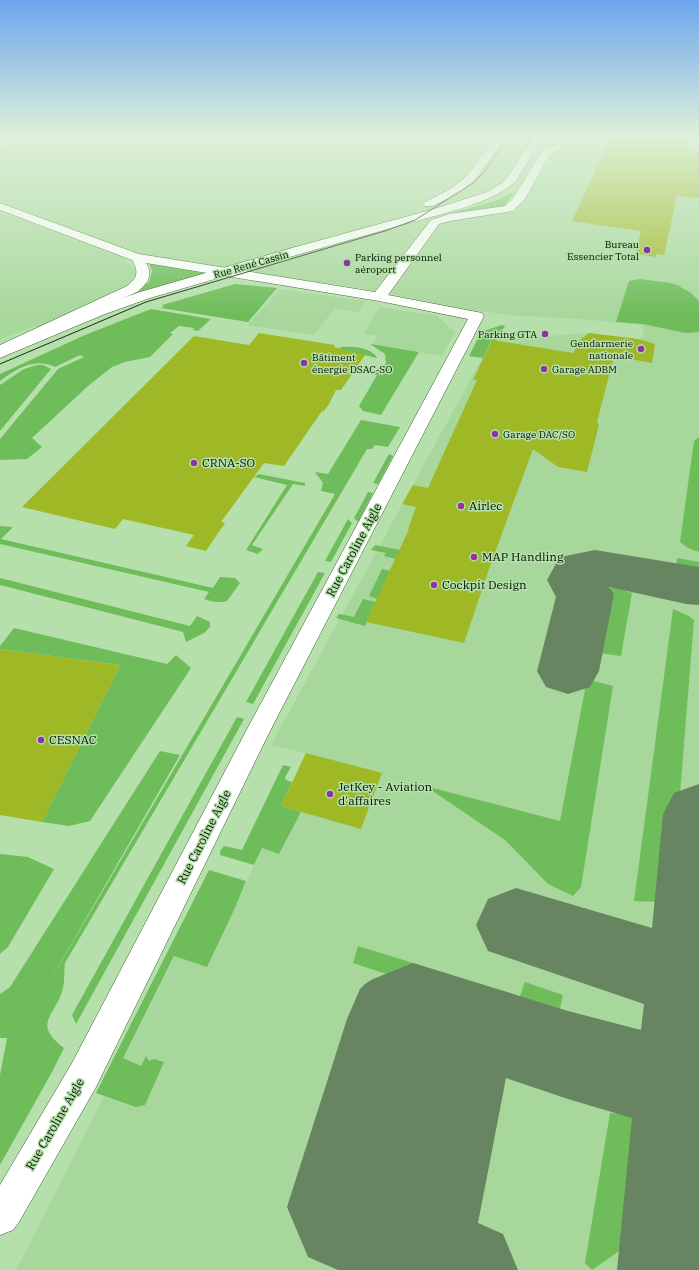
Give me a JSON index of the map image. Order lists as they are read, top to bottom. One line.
{"streets":{"street":["Rue René Cassin","Rue Caroline Aigle"]},"crossings":[["Rue René Cassin","Rue Caroline Aigle"]],"places":["Bureau Essencier Total","Parking personnel aéroport","Parking GTA","Gendarmerie nationale","Bâtiment énergie DSAC-SO","Garage ADBM","Garage DAC/SO","CRNA-SO","Airlec","MAP Handling","Cockpit Design","CESNAC","JetKey - Aviation d'affaires"]}
